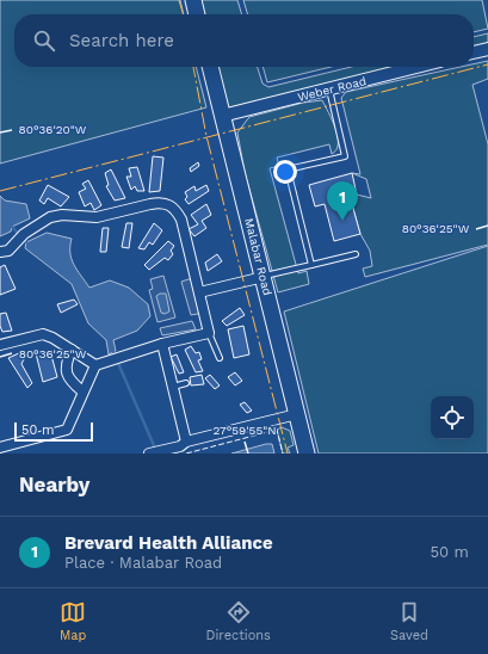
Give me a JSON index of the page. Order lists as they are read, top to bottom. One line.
{"streets":{"main road":["Malabar Road"],"street":["Weber Road"]},"crossings":[["Weber Road","Malabar Road"]],"scale_bar":"50 m","page":{"search":"Search here","pins":"1","scale":"50 m","heading":"Nearby","list":[{"mark":"1","name":"Brevard Health Alliance","note":"Place · Malabar Road","value":"50 m"}],"nav":["Map","Directions","Saved"]},"coordinates":["80°36'20\"W","80°36'25\"W","27°59'55\"N"]}
